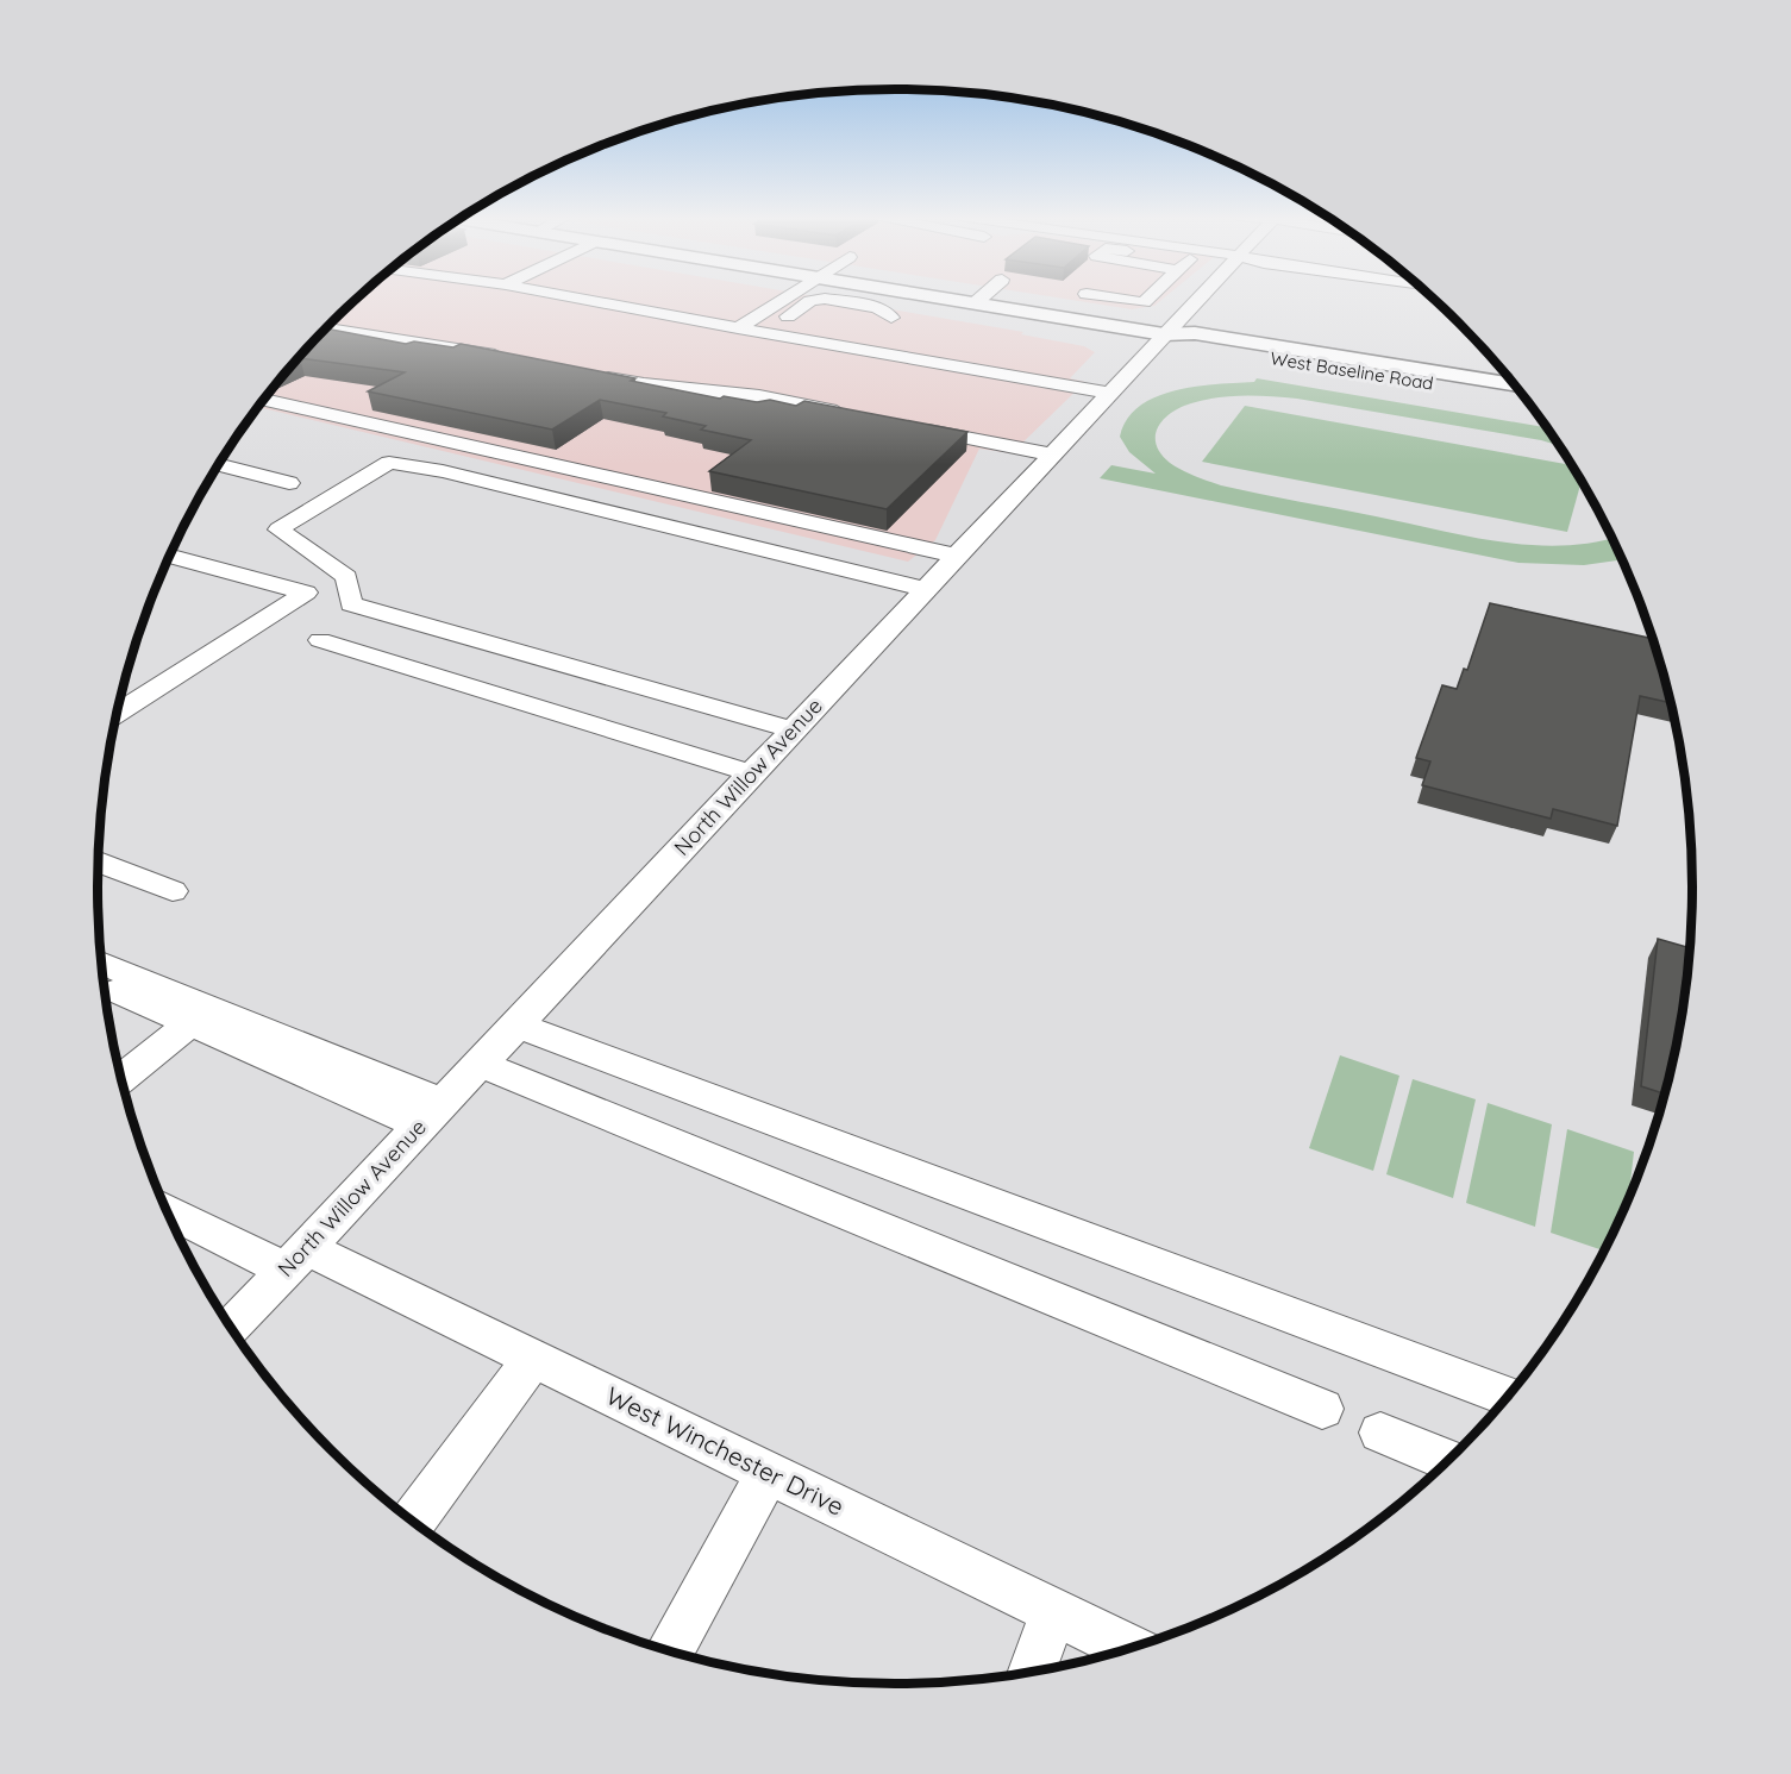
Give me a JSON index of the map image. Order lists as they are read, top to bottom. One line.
{"streets":{"main road":["West Baseline Road"],"street":["North Willow Avenue","West Winchester Drive"]},"crossings":[["West Baseline Road","North Willow Avenue"],["North Willow Avenue","West Winchester Drive"]]}
